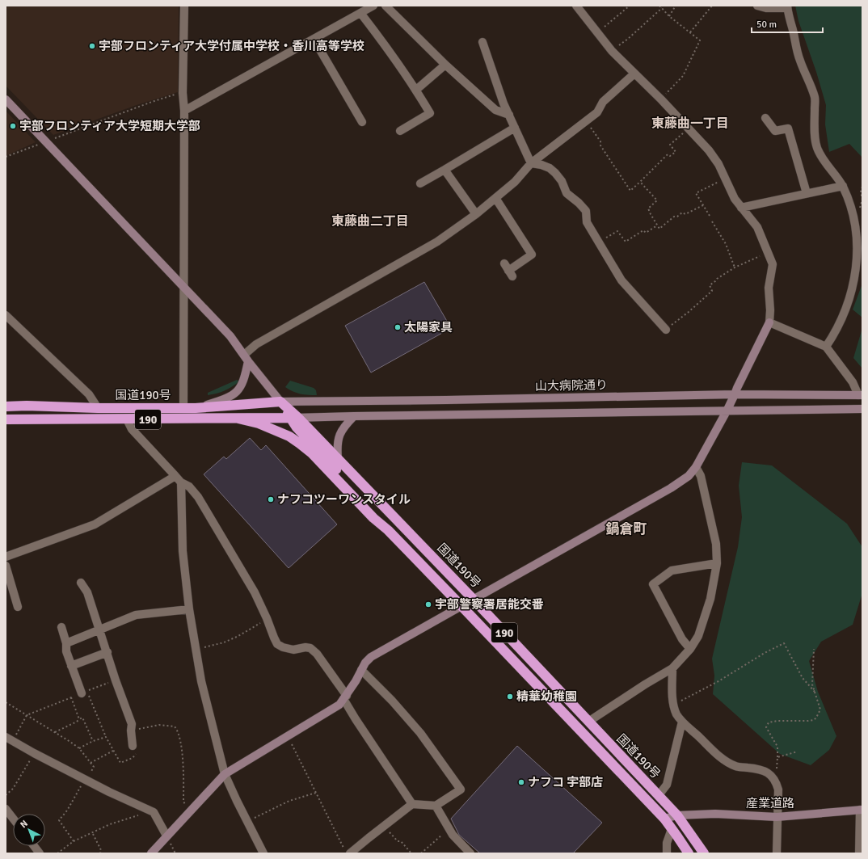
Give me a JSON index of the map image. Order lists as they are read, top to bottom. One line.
{"streets":{"highway":["国道190号","190"],"street":["山大病院通り","産業道路"]},"crossings":[["山大病院通り","国道190号"],["国道190号","産業道路"]],"districts":["東藤曲一丁目","東藤曲二丁目","鍋倉町"],"places":["宇部フロンティア大学付属中学校・香川高等学校","宇部フロンティア大学短期大学部","太陽家具","ナフコツーワンスタイル","宇部警察署居能交番","精華幼稚園","ナフコ 宇部店"],"scale_bar":"50 m","north":"top left"}
